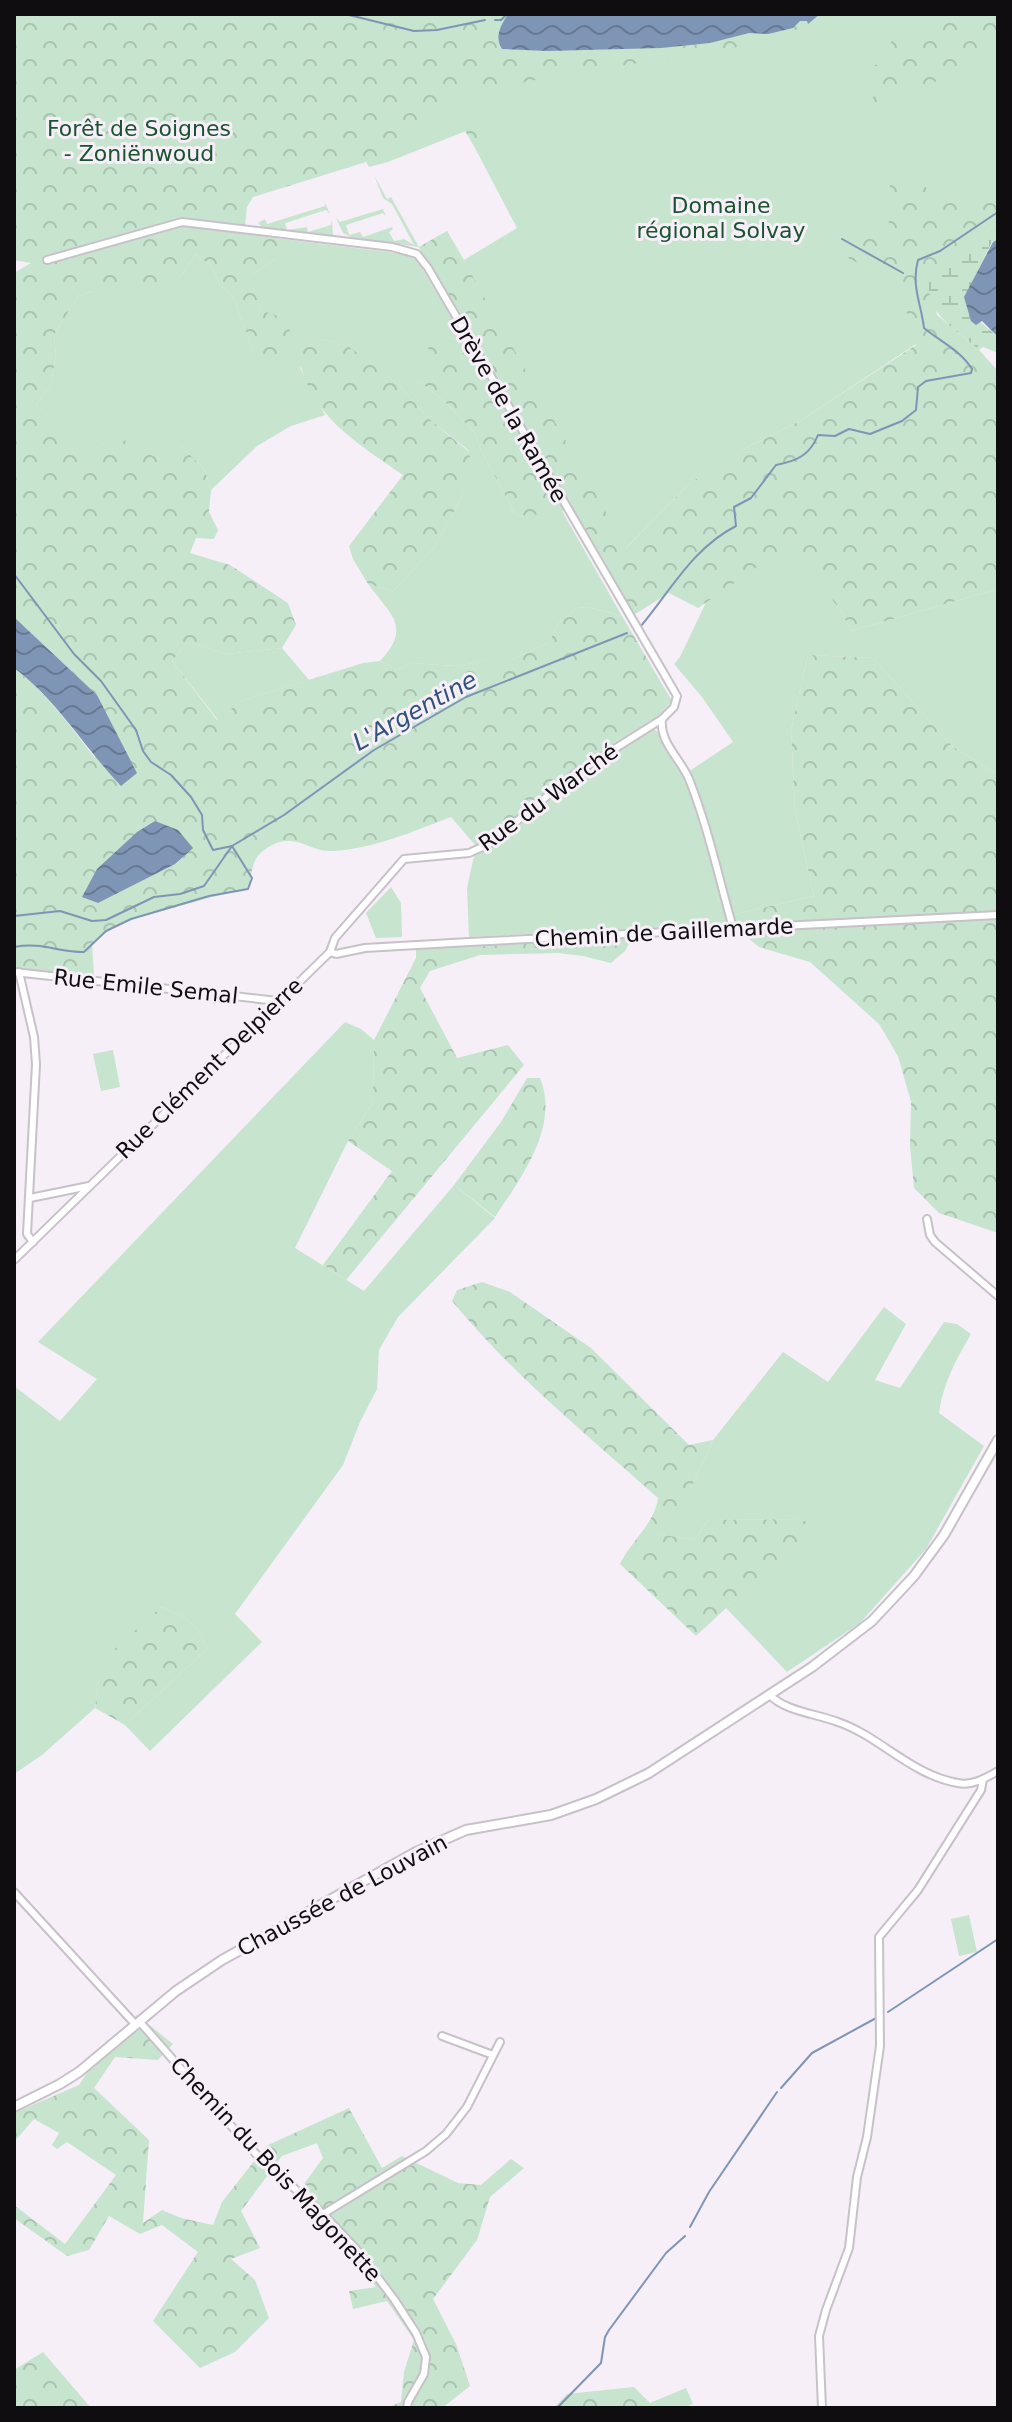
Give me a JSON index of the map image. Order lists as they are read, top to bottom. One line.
{"streets":{"main road":["Chaussée de Louvain"],"street":["Drève de la Ramée","Rue du Warché","Chemin de Gaillemarde","Rue Emile Semal","Rue Clément Delpierre","Chemin du Bois Magonette"]},"crossings":[["Drève de la Ramée","Rue du Warché"],["Rue du Warché","Chemin de Gaillemarde"],["Rue du Warché","Rue Clément Delpierre"],["Chemin de Gaillemarde","Rue Clément Delpierre"],["Rue Emile Semal","Rue Clément Delpierre"],["Chaussée de Louvain","Chemin du Bois Magonette"]],"water":["L'Argentine"],"parks":["Forêt de Soignes - Zoniënwoud","Domaine régional Solvay"]}
